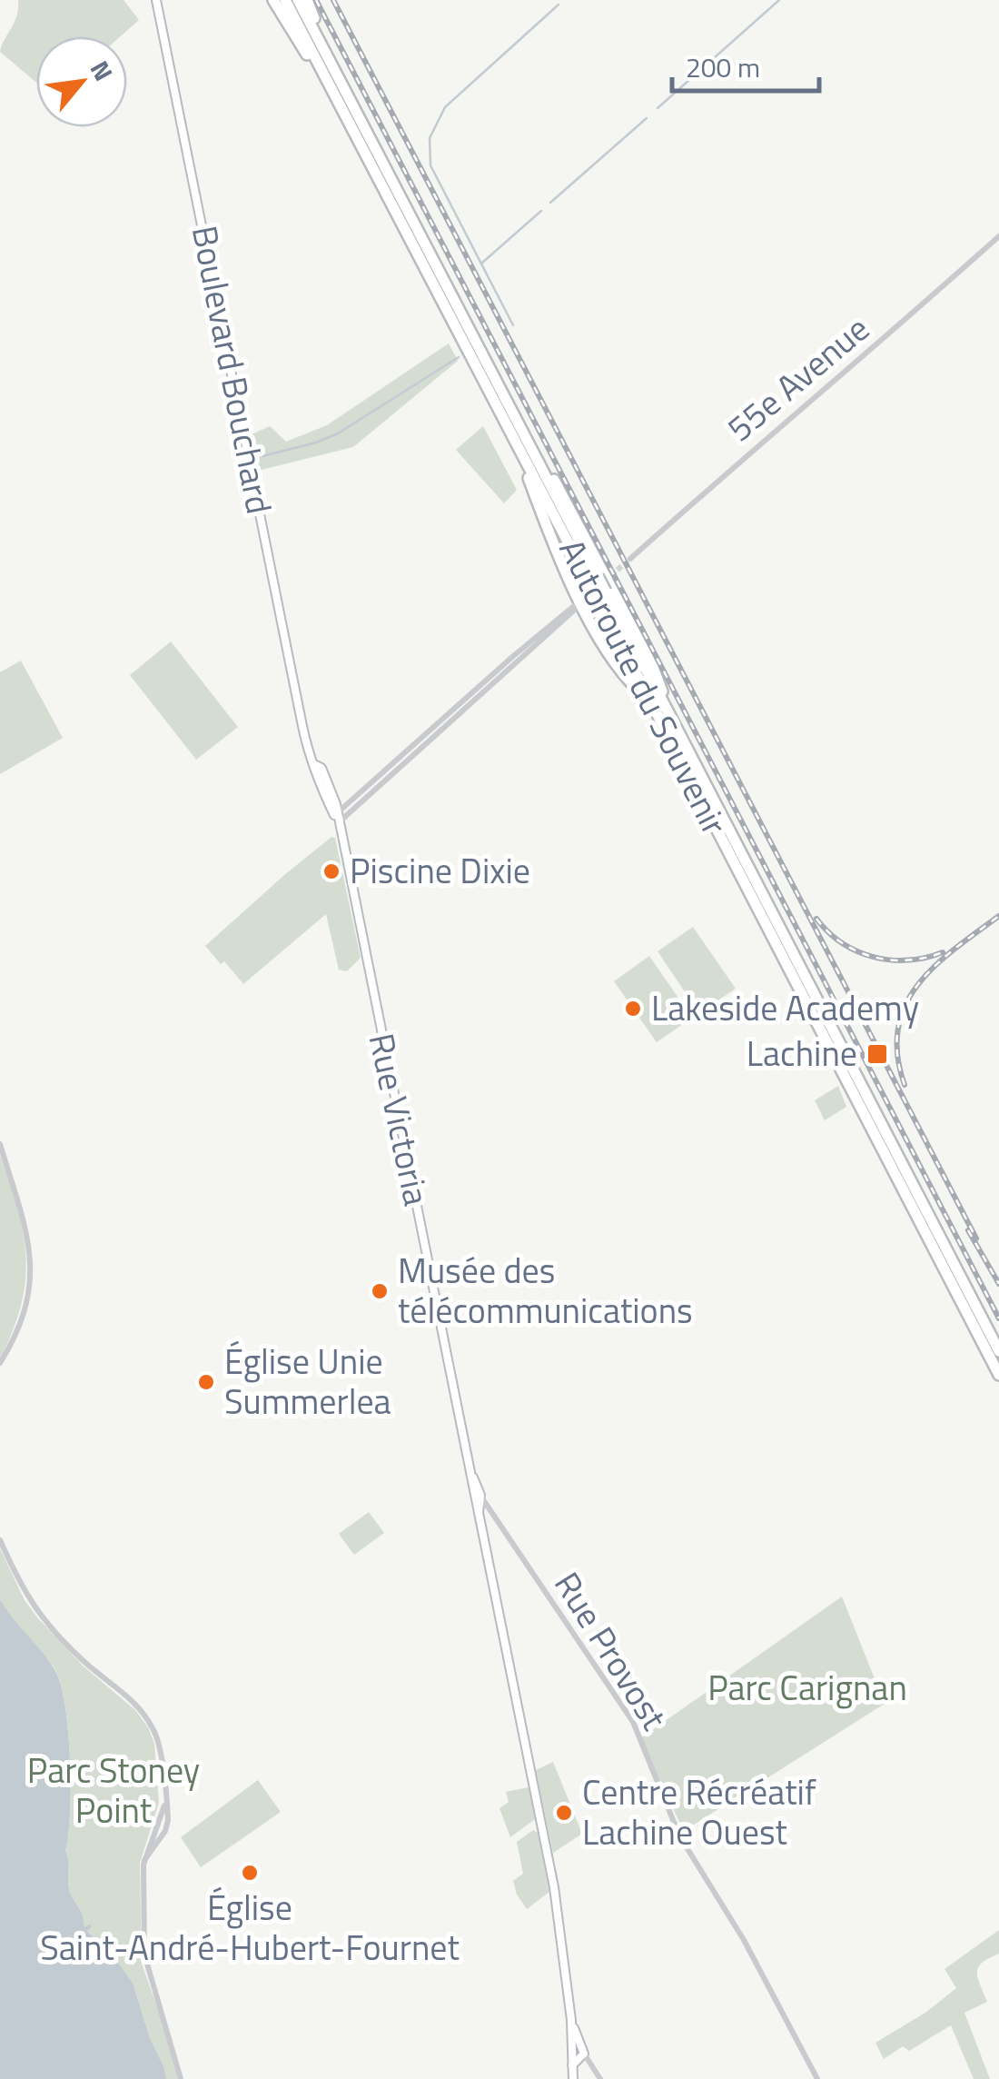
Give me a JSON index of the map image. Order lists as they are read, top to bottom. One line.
{"streets":{"highway":["Autoroute du Souvenir"],"main road":["Boulevard Bouchard","Rue Victoria"],"street":["55e Avenue","Rue Provost"]},"crossings":[["Boulevard Bouchard","Rue Victoria"],["Rue Victoria","Rue Provost"]],"parks":["Parc Carignan","Parc Stoney Point"],"places":{"other":["Piscine Dixie","Lakeside Academy","Musée des télécommunications","Église Unie Summerlea","Centre Récréatif Lachine Ouest","Église Saint-André-Hubert-Fournet"],"transit":["Lachine"]},"scale_bar":"200 m","north":"top right"}
